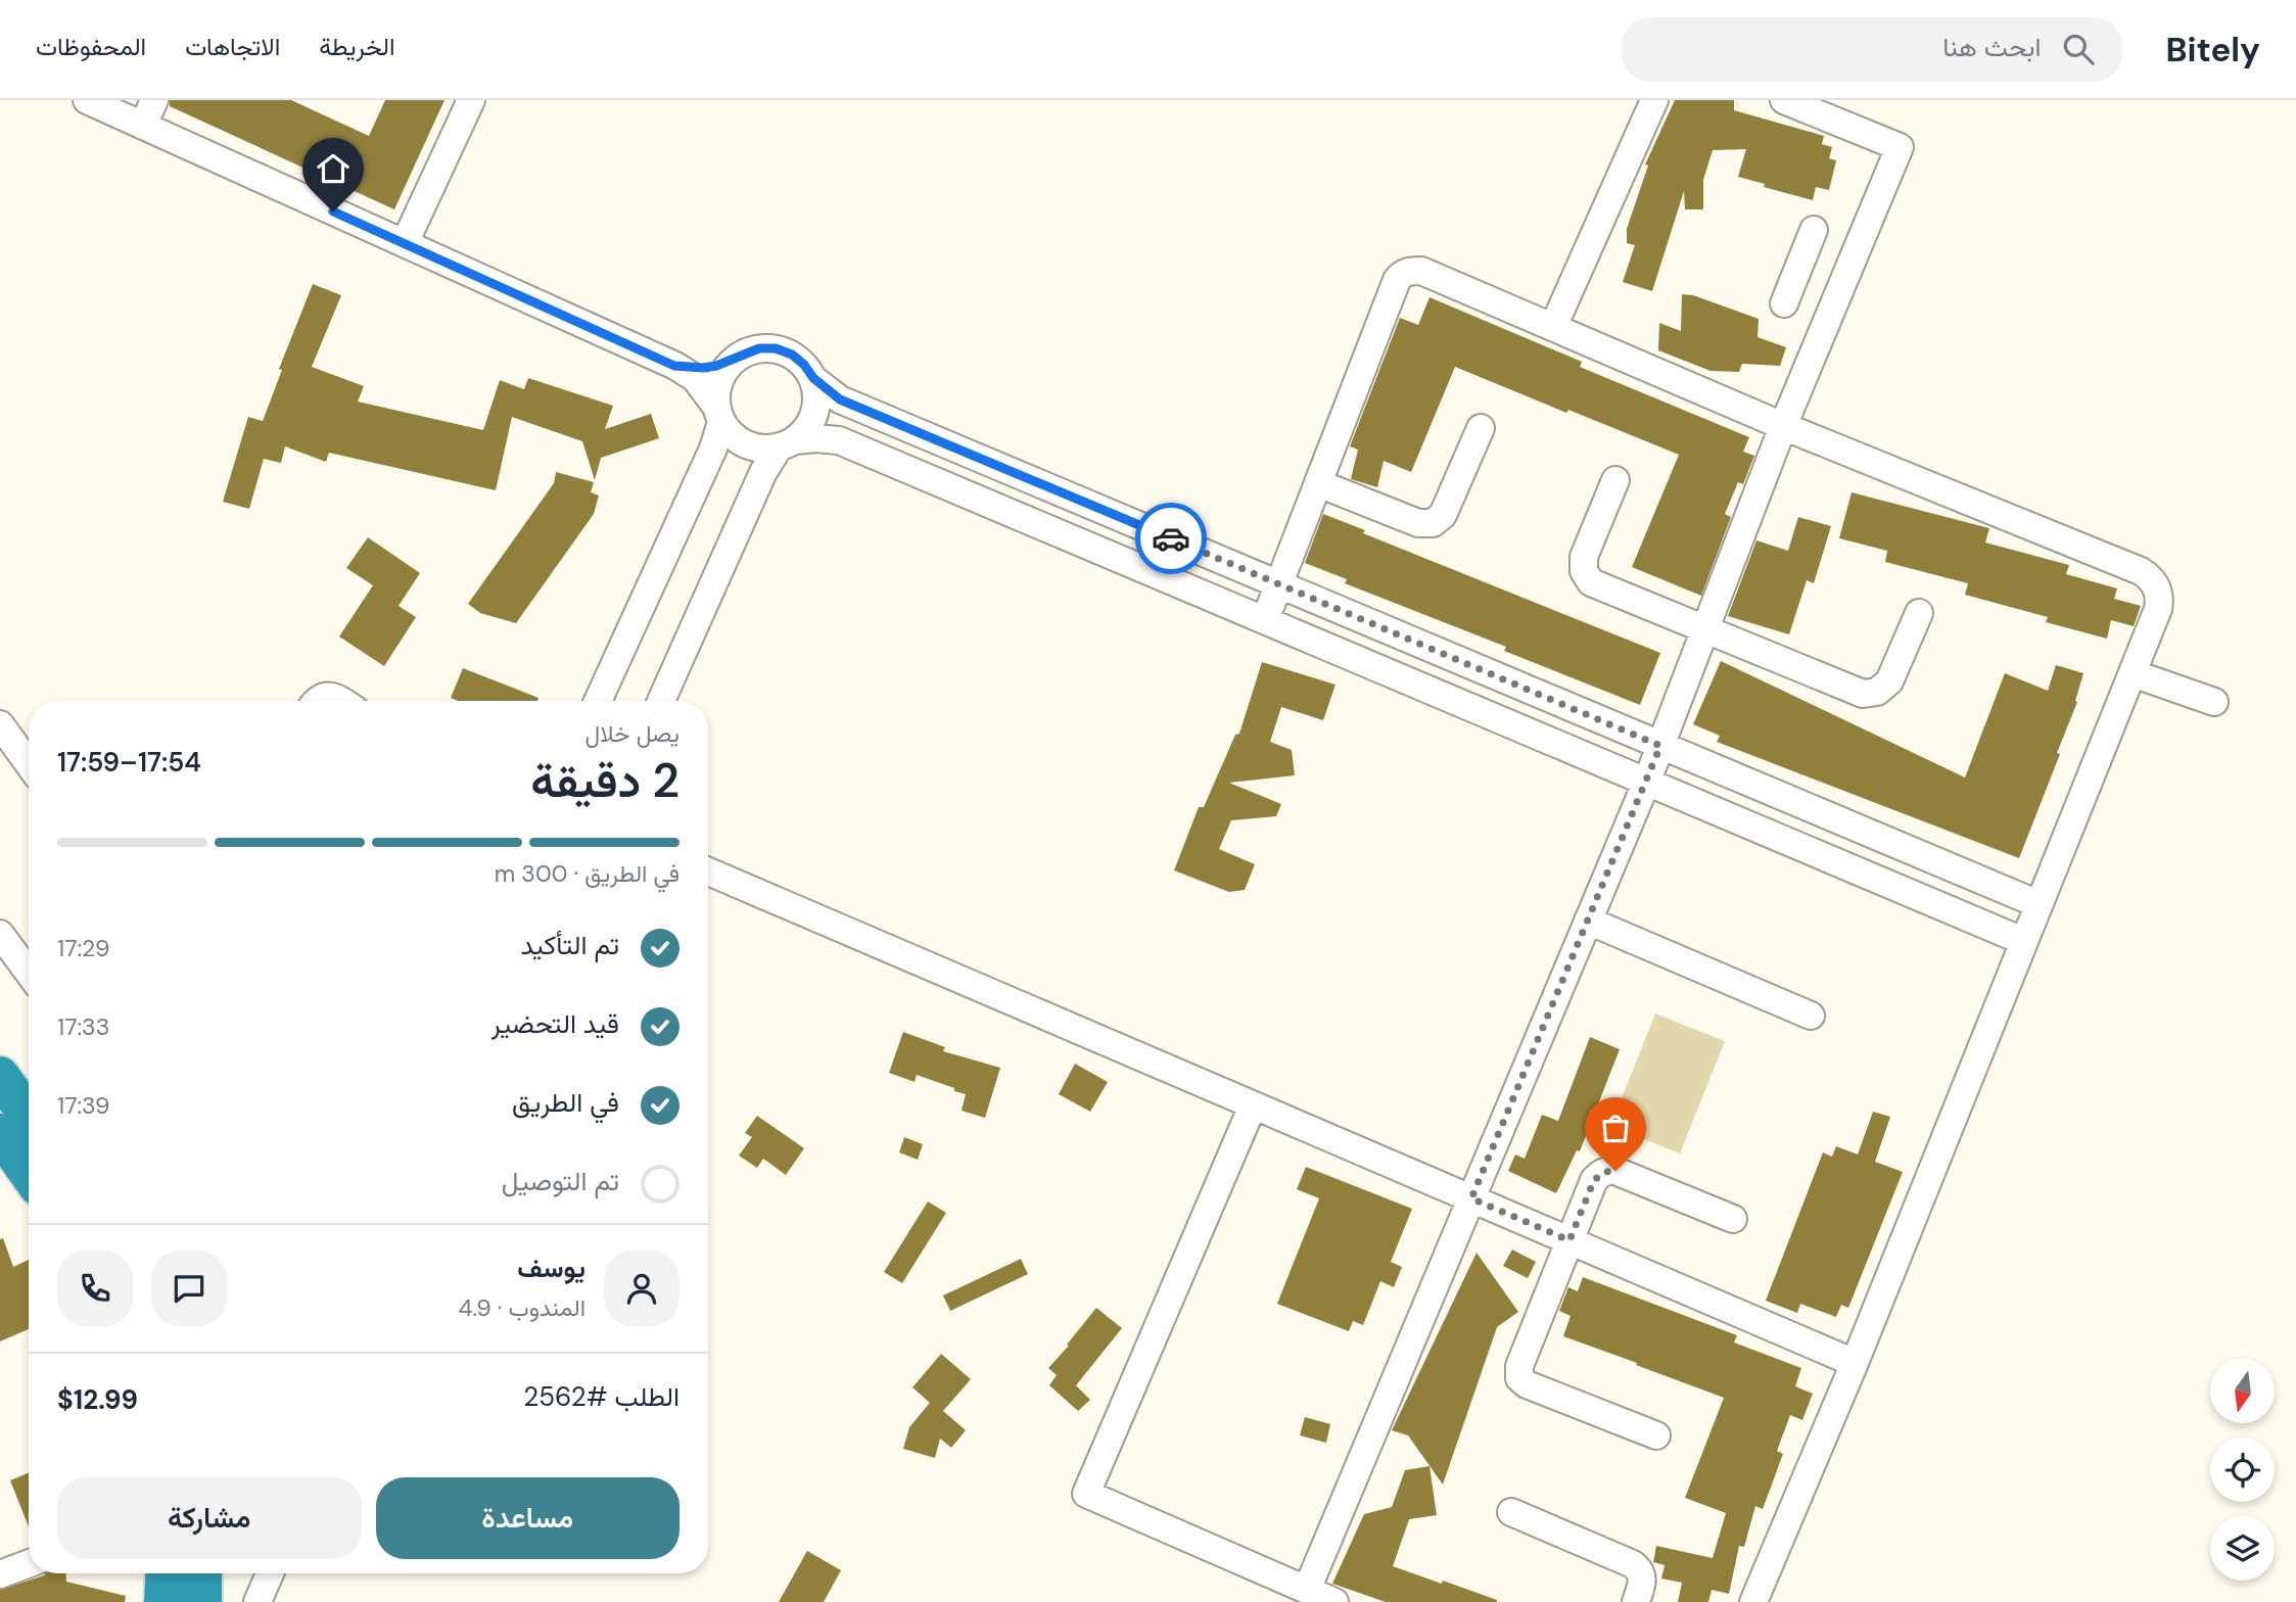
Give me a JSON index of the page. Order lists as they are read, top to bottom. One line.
{"north":"bottom","page":{"header":"Bitely","search":"ابحث هنا","nav":["الخريطة","الاتجاهات","المحفوظات"],"heading":["2 دقيقة","يصل خلال","17:54–17:59"],"panel":["يوسف","المندوب · 4.9","الطلب #2562","$12.99"],"bar":"في الطريق · 300 m","list":[["تم التأكيد","17:29"],["قيد التحضير","17:33"],["في الطريق","17:39"],"تم التوصيل"],"buttons":["مساعدة","مشاركة"]}}
